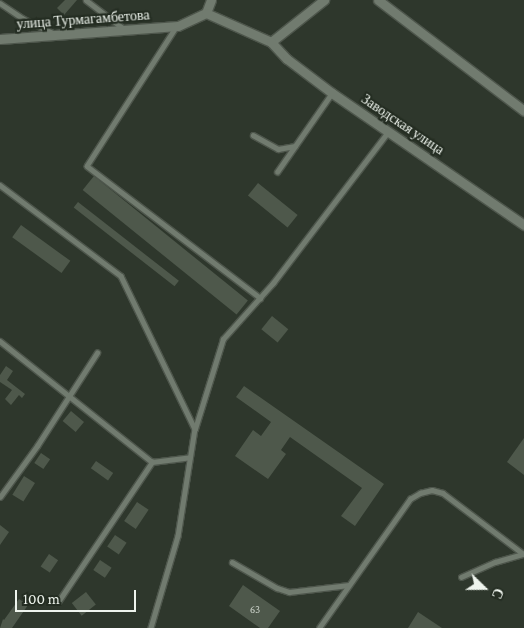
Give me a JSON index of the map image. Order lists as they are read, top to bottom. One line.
{"streets":{"street":["улица Турмагамбетова","Заводская улица"]},"house_numbers":["63"],"scale_bar":"100 m","north":"right"}
